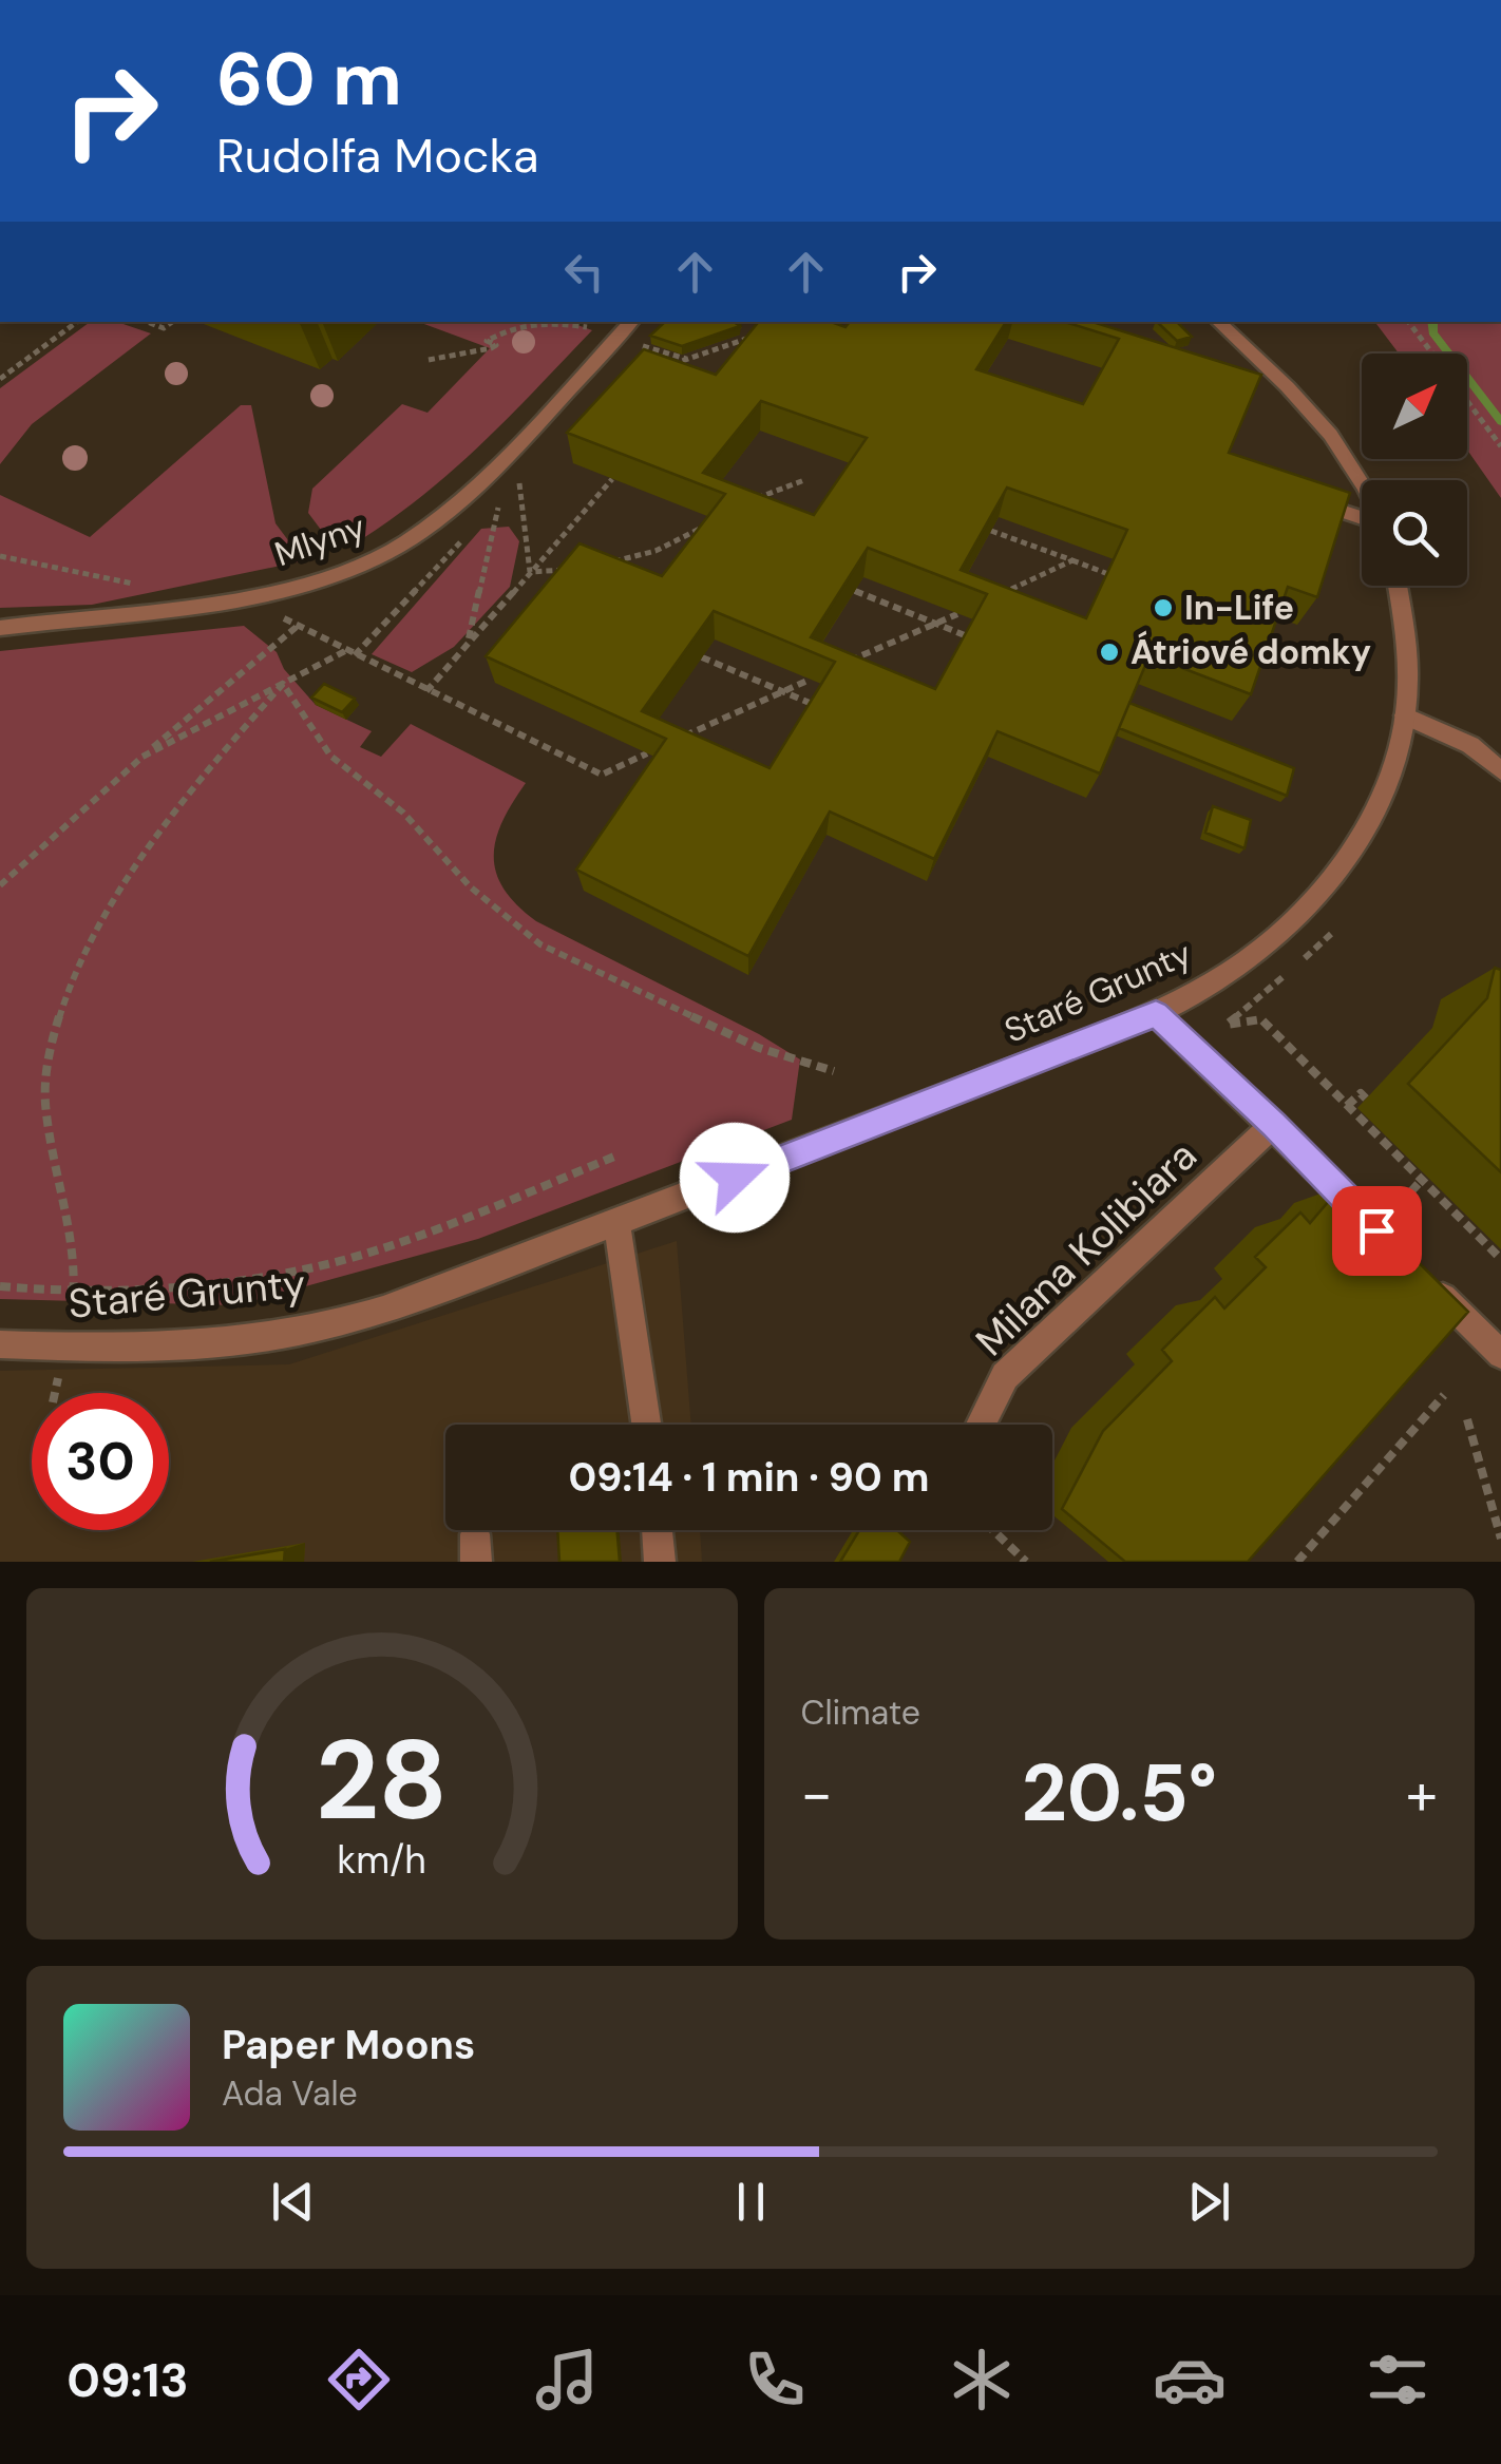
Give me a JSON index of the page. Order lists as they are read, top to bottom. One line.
{"streets":{"street":["Mlyny","Staré Grunty","Milana Kolibiara"]},"places":["In-Life","Átriové domky"],"north":"top right","page":{"turn":["60 m","Rudolfa Mocka"],"limit":"30","trip":"09:14 · 1 min · 90 m","tile":"Climate","heat":["−","20.5°","+"],"song":["Paper Moons","Ada Vale"],"tabs":"09:13","gauge":["28","km/h"]}}
